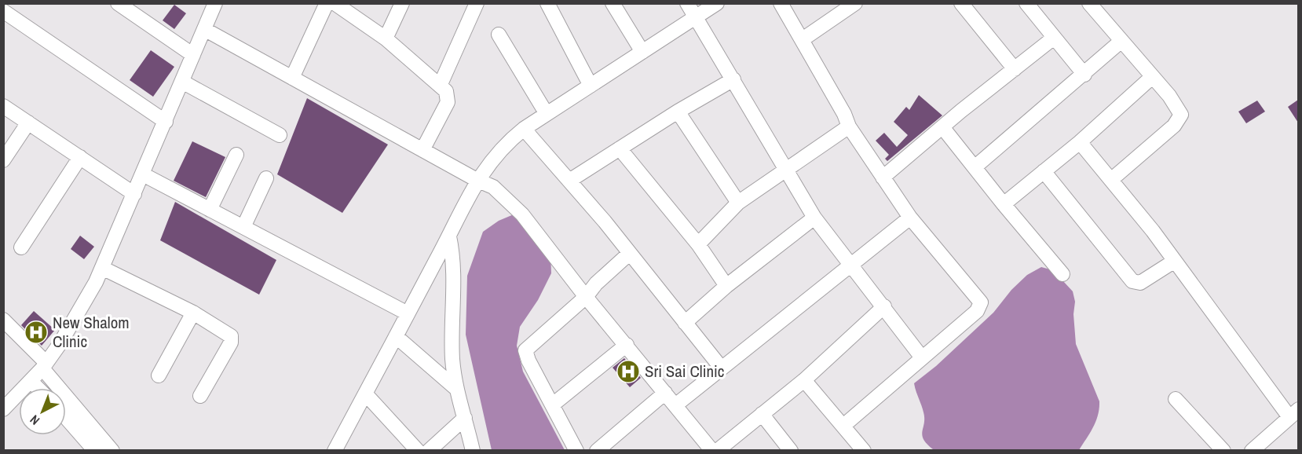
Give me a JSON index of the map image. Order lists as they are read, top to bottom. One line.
{"places":{"hospital":["New Shalom Clinic","Sri Sai Clinic"]},"north":"bottom left"}
